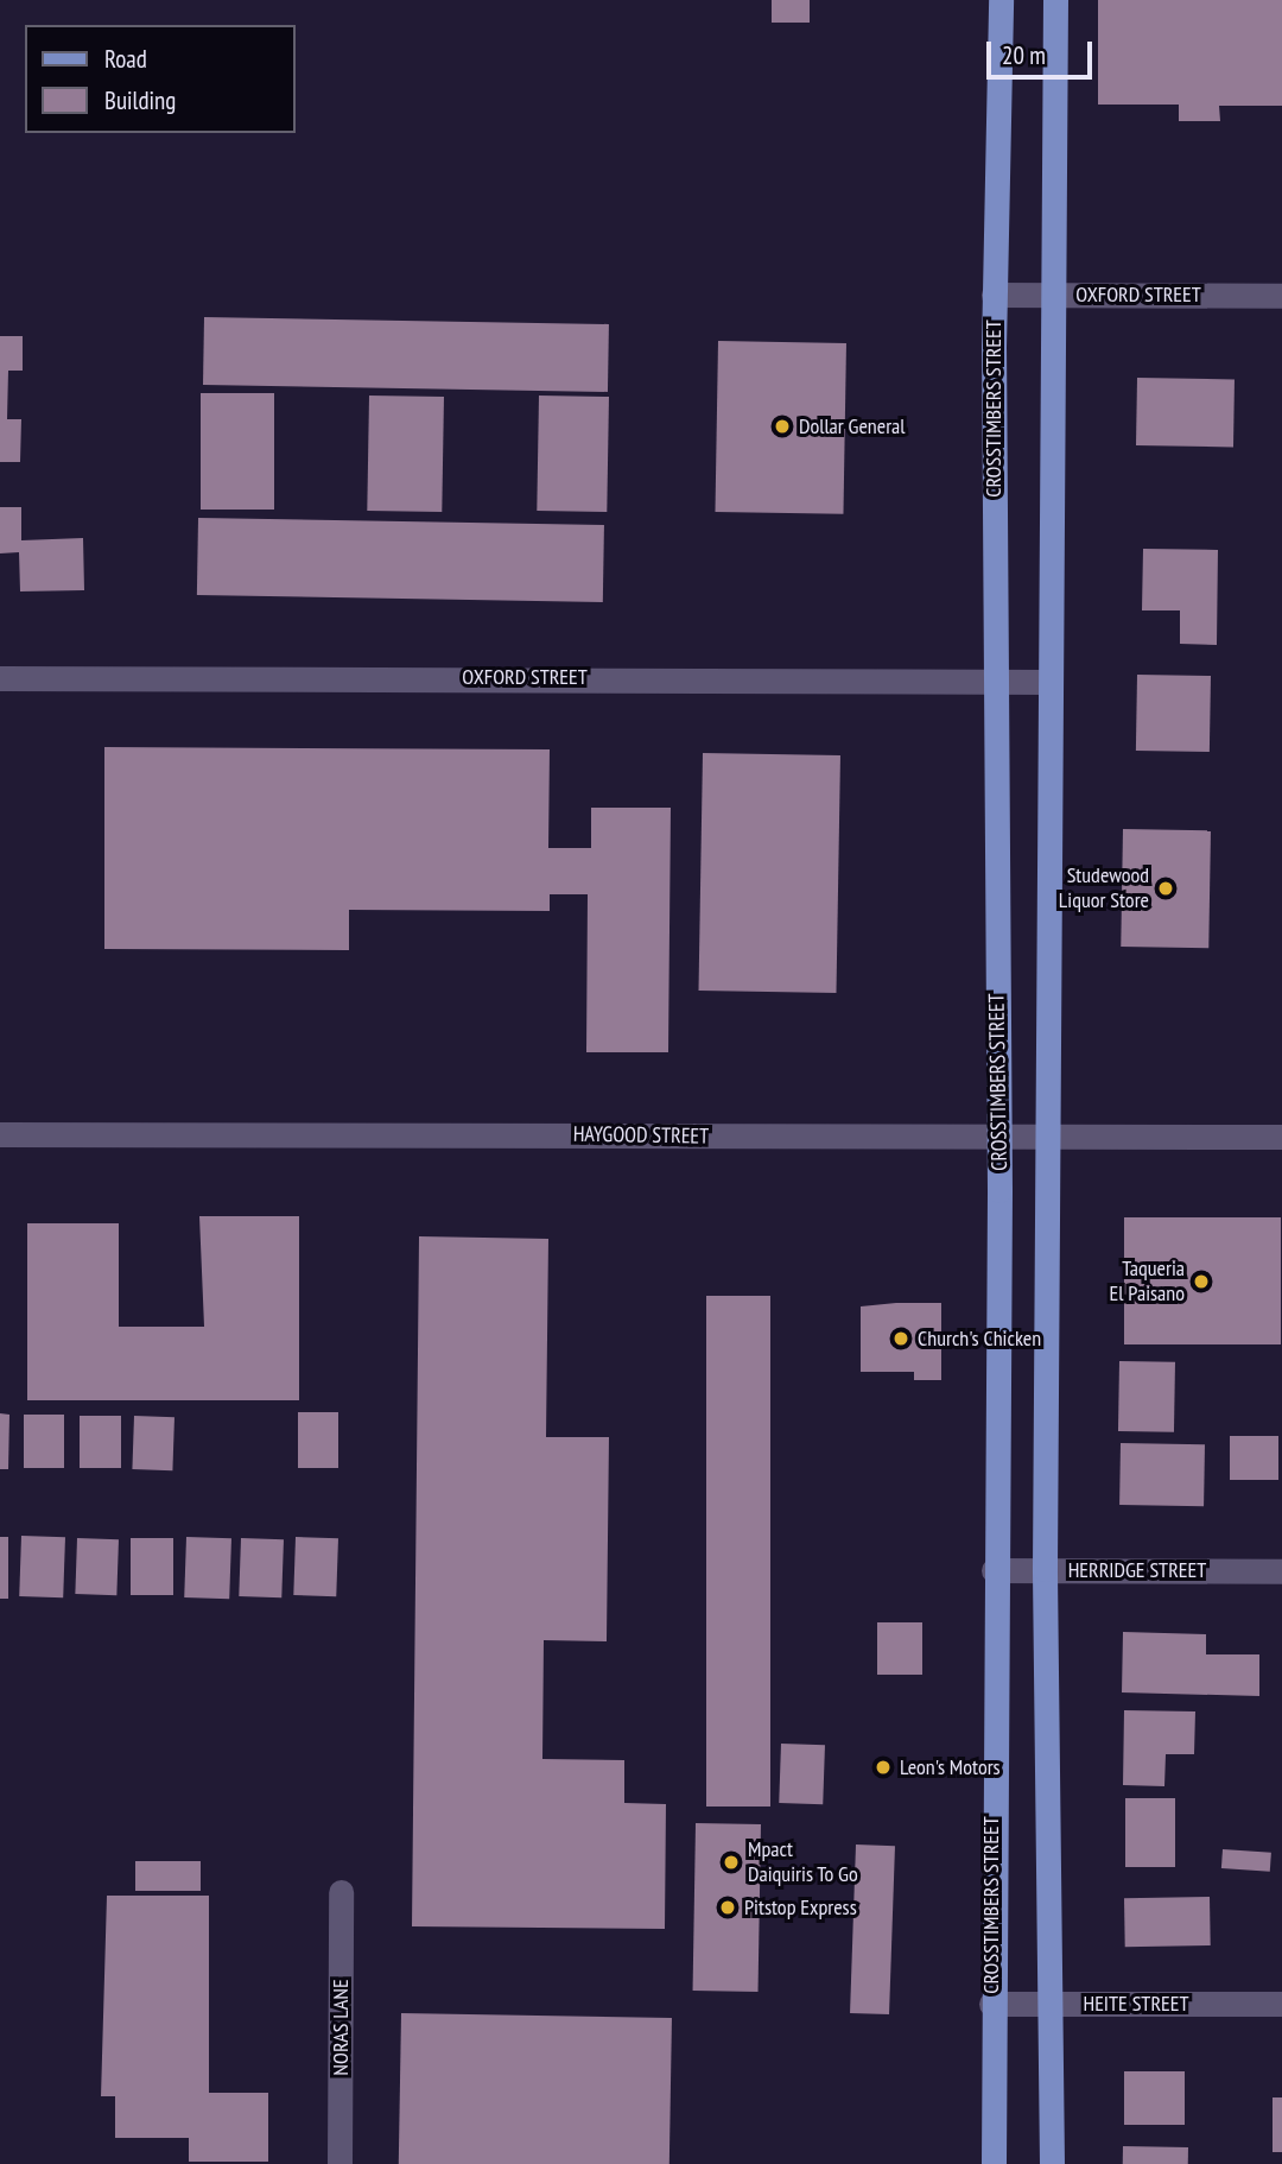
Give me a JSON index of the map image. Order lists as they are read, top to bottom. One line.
{"streets":{"main road":["CROSSTIMBERS STREET"],"street":["OXFORD STREET","HAYGOOD STREET","HERRIDGE STREET","HEITE STREET","NORAS LANE"]},"crossings":[["OXFORD STREET","CROSSTIMBERS STREET"],["CROSSTIMBERS STREET","HAYGOOD STREET"],["CROSSTIMBERS STREET","HERRIDGE STREET"],["CROSSTIMBERS STREET","HEITE STREET"]],"places":["Dollar General","Studewood Liquor Store","Taqueria El Paisano","Church's Chicken","Leon's Motors","Mpact Daiquiris To Go","Pitstop Express"],"legend":["Road","Building"],"scale_bar":"20 m"}
